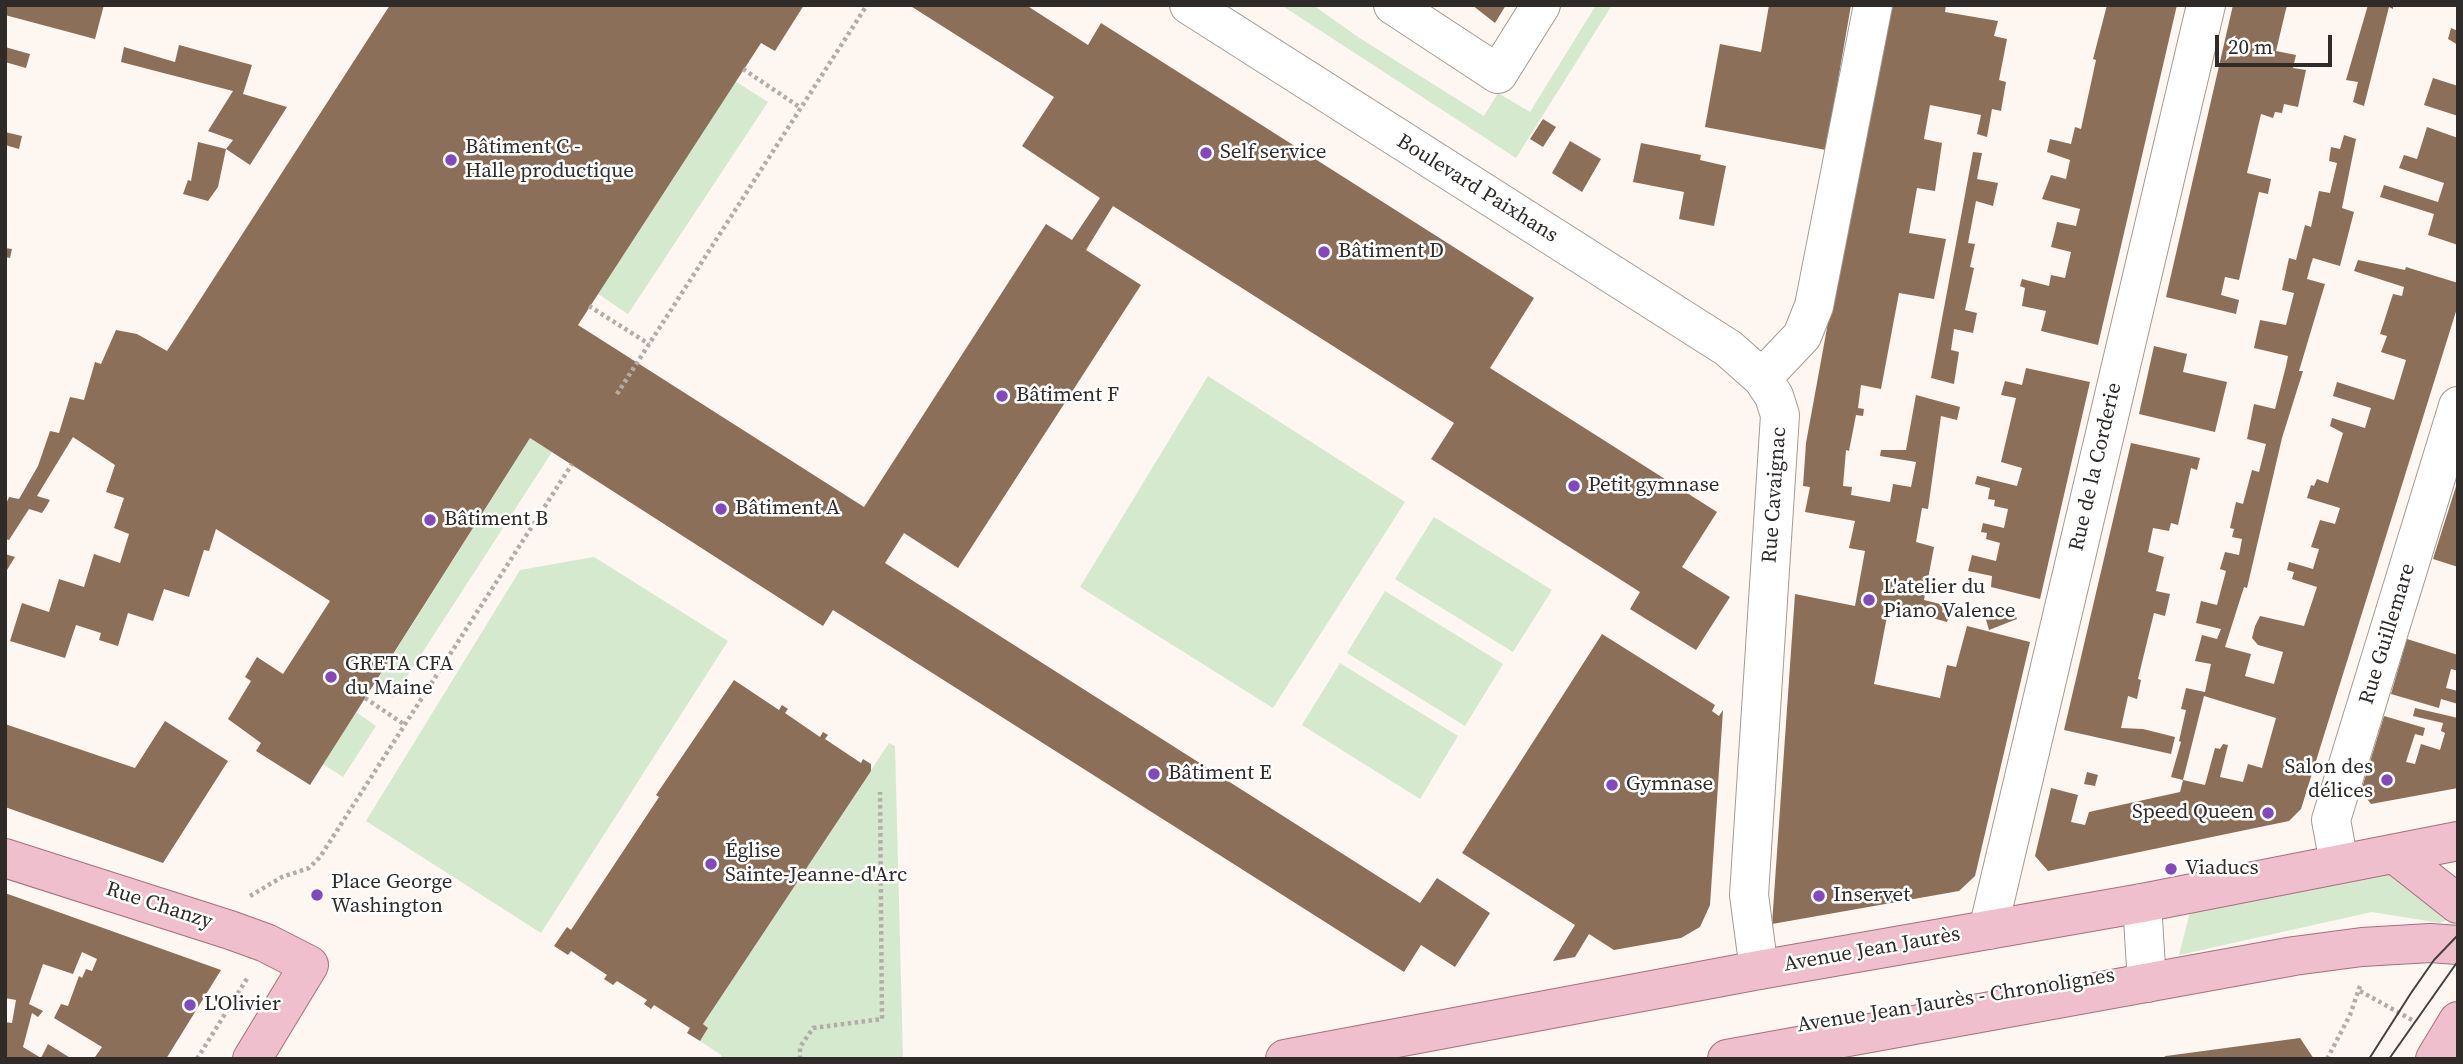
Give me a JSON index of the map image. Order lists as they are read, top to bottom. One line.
{"streets":{"main road":["Rue Chanzy","Avenue Jean Jaurès"],"street":["Boulevard Paixhans","Rue de la Corderie","Rue Cavaignac","Rue Guillemare"]},"crossings":[["Boulevard Paixhans","Rue Cavaignac"],["Rue de la Corderie","Avenue Jean Jaurès"],["Rue Cavaignac","Avenue Jean Jaurès"],["Rue Guillemare","Avenue Jean Jaurès"]],"places":["Self service","Bâtiment C - Halle productique","Bâtiment D","Bâtiment F","Petit gymnase","Bâtiment A","Bâtiment B","L'atelier du Piano Valence","GRETA CFA du Maine","Bâtiment E","Salon des délices","Gymnase","Speed Queen","Église Sainte-Jeanne-d'Arc","Viaducs","Place George Washington","Inservet","L'Olivier"],"scale_bar":"20 m"}
